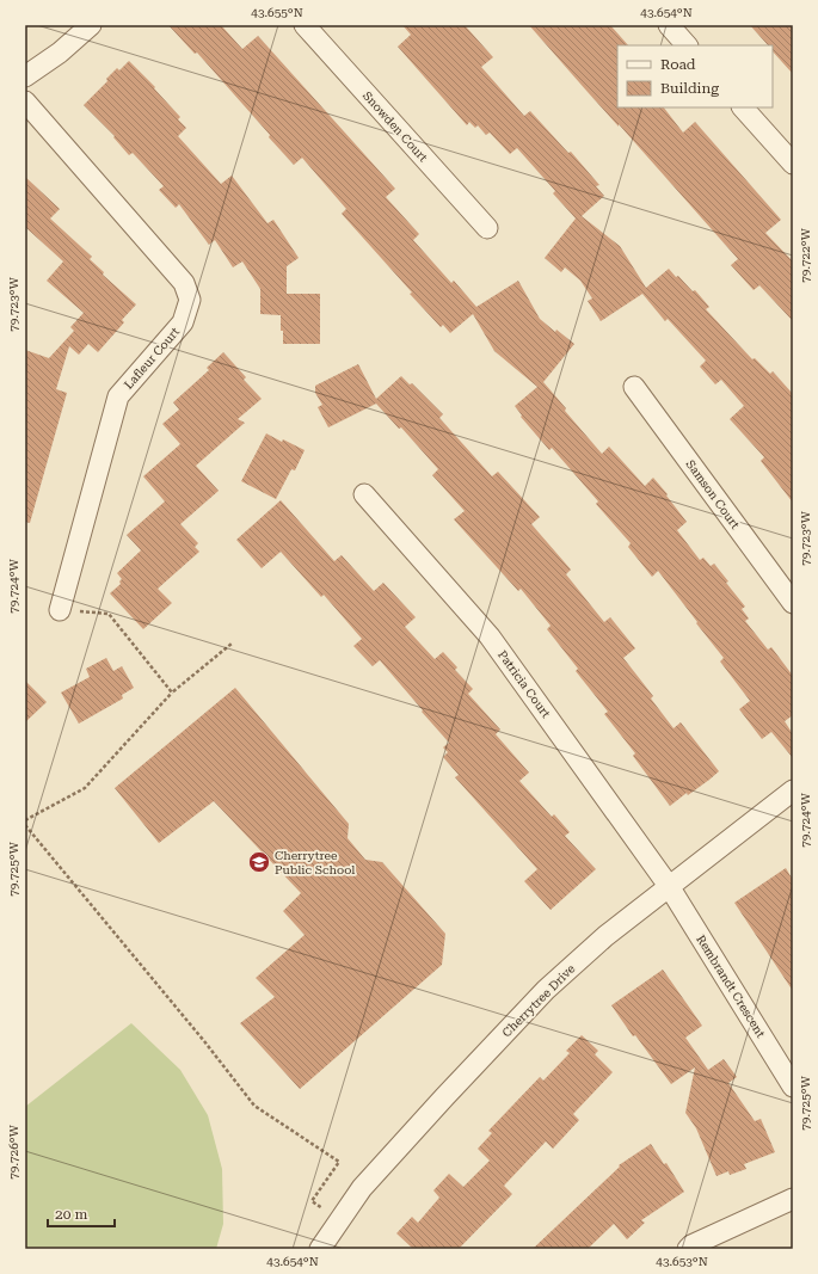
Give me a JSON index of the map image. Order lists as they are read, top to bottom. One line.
{"streets":{"street":["Snowden Court","Lafleur Court","Samson Court","Patricia Court","Rembrandt Crescent","Cherrytree Drive"]},"crossings":[["Patricia Court","Rembrandt Crescent"],["Patricia Court","Cherrytree Drive"],["Rembrandt Crescent","Cherrytree Drive"]],"places":{"school or university":["Cherrytree Public School"]},"legend":["Road","Building"],"scale_bar":"20 m","coordinates":["43.655°N","43.654°N","79.722°W","79.723°W","79.724°W","79.725°W","79.726°W","43.653°N"]}
